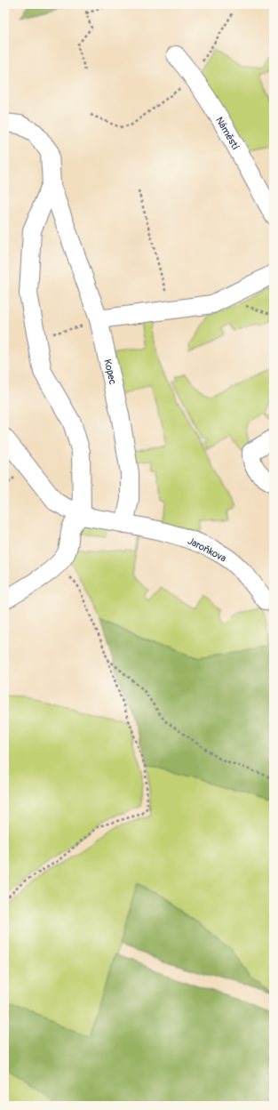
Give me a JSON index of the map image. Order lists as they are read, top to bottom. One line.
{"streets":{"street":["Náměstí","Kopec","Jaroňkova"]},"crossings":[["Kopec","Jaroňkova"]]}
